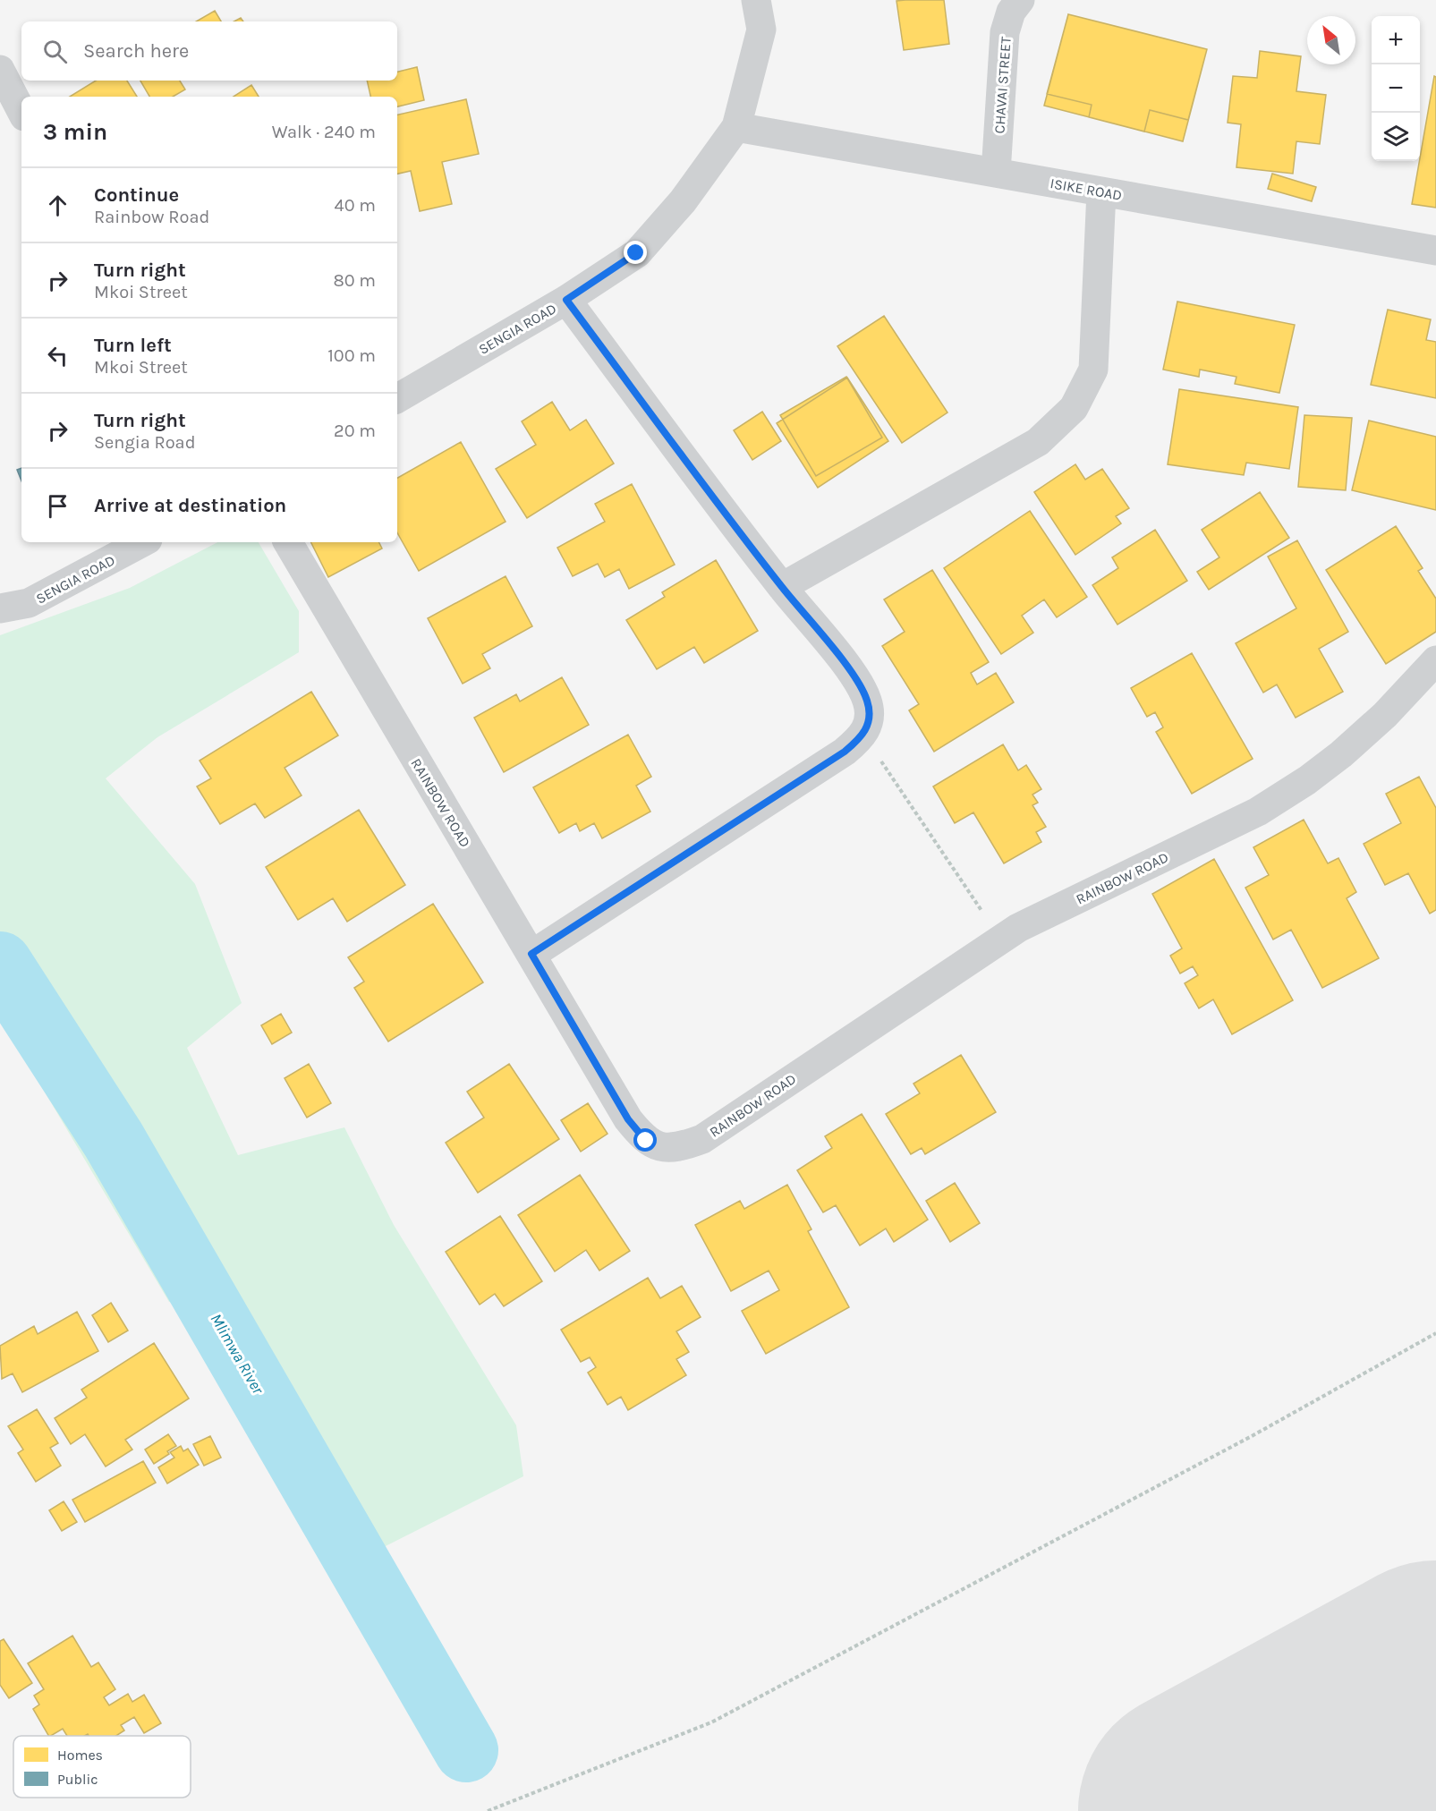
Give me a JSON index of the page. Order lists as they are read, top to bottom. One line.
{"streets":{"street":["CHAVAI STREET","ISIKE ROAD","SENGIA ROAD","RAINBOW ROAD"]},"crossings":[["CHAVAI STREET","ISIKE ROAD"],["ISIKE ROAD","SENGIA ROAD"]],"water":["Mlimwa River"],"legend":["Homes","Public"],"north":"top left","page":{"map_buttons":["+","−"],"search":"Search here","heading":["3 min","Walk · 240 m"],"list":[["Continue","Rainbow Road","40 m"],["Turn right","Mkoi Street","80 m"],["Turn left","Mkoi Street","100 m"],["Turn right","Sengia Road","20 m"],"Arrive at destination"]}}
